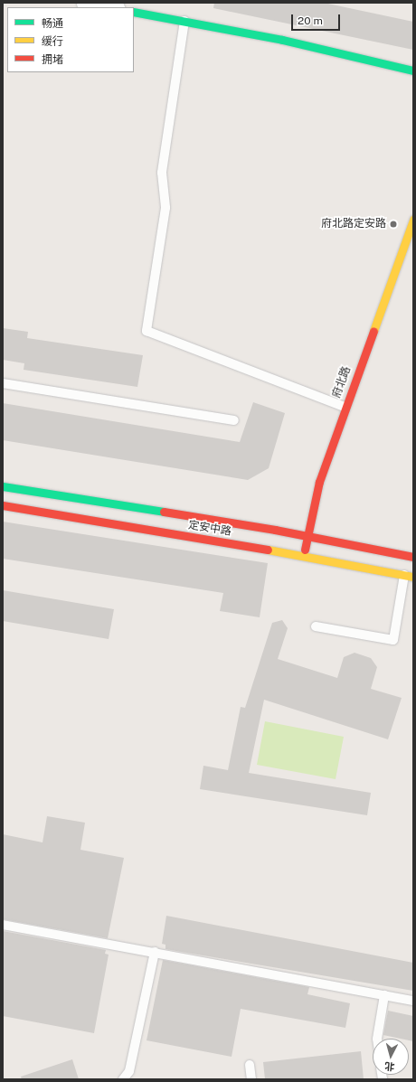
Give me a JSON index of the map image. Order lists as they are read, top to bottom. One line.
{"streets":{"main road":["府北路","定安中路"]},"crossings":[["府北路","定安中路"]],"places":["府北路定安路"],"legend":["畅通","缓行","拥堵"],"scale_bar":"20 m","north":"bottom"}
